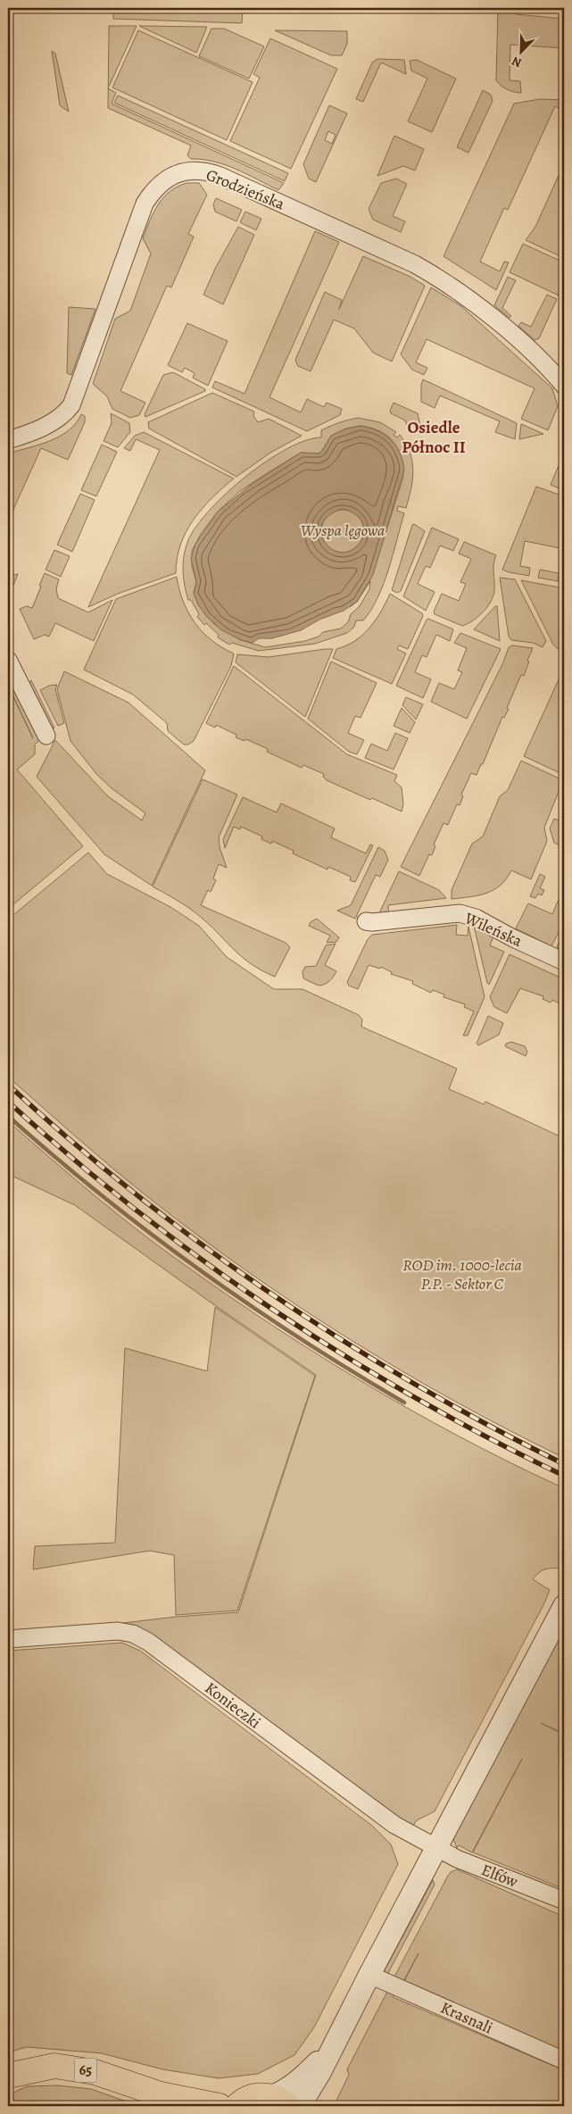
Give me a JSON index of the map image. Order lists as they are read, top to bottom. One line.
{"streets":{"main road":["65"],"street":["Grodzieńska","Wileńska","Konieczki","Elfów","Krasnali"]},"crossings":[["Konieczki","Elfów"]],"districts":["Osiedle Północ II"],"parks":["Wyspa lęgowa","ROD im. 1000-lecia P.P. - Sektor C"],"north":"bottom left"}
